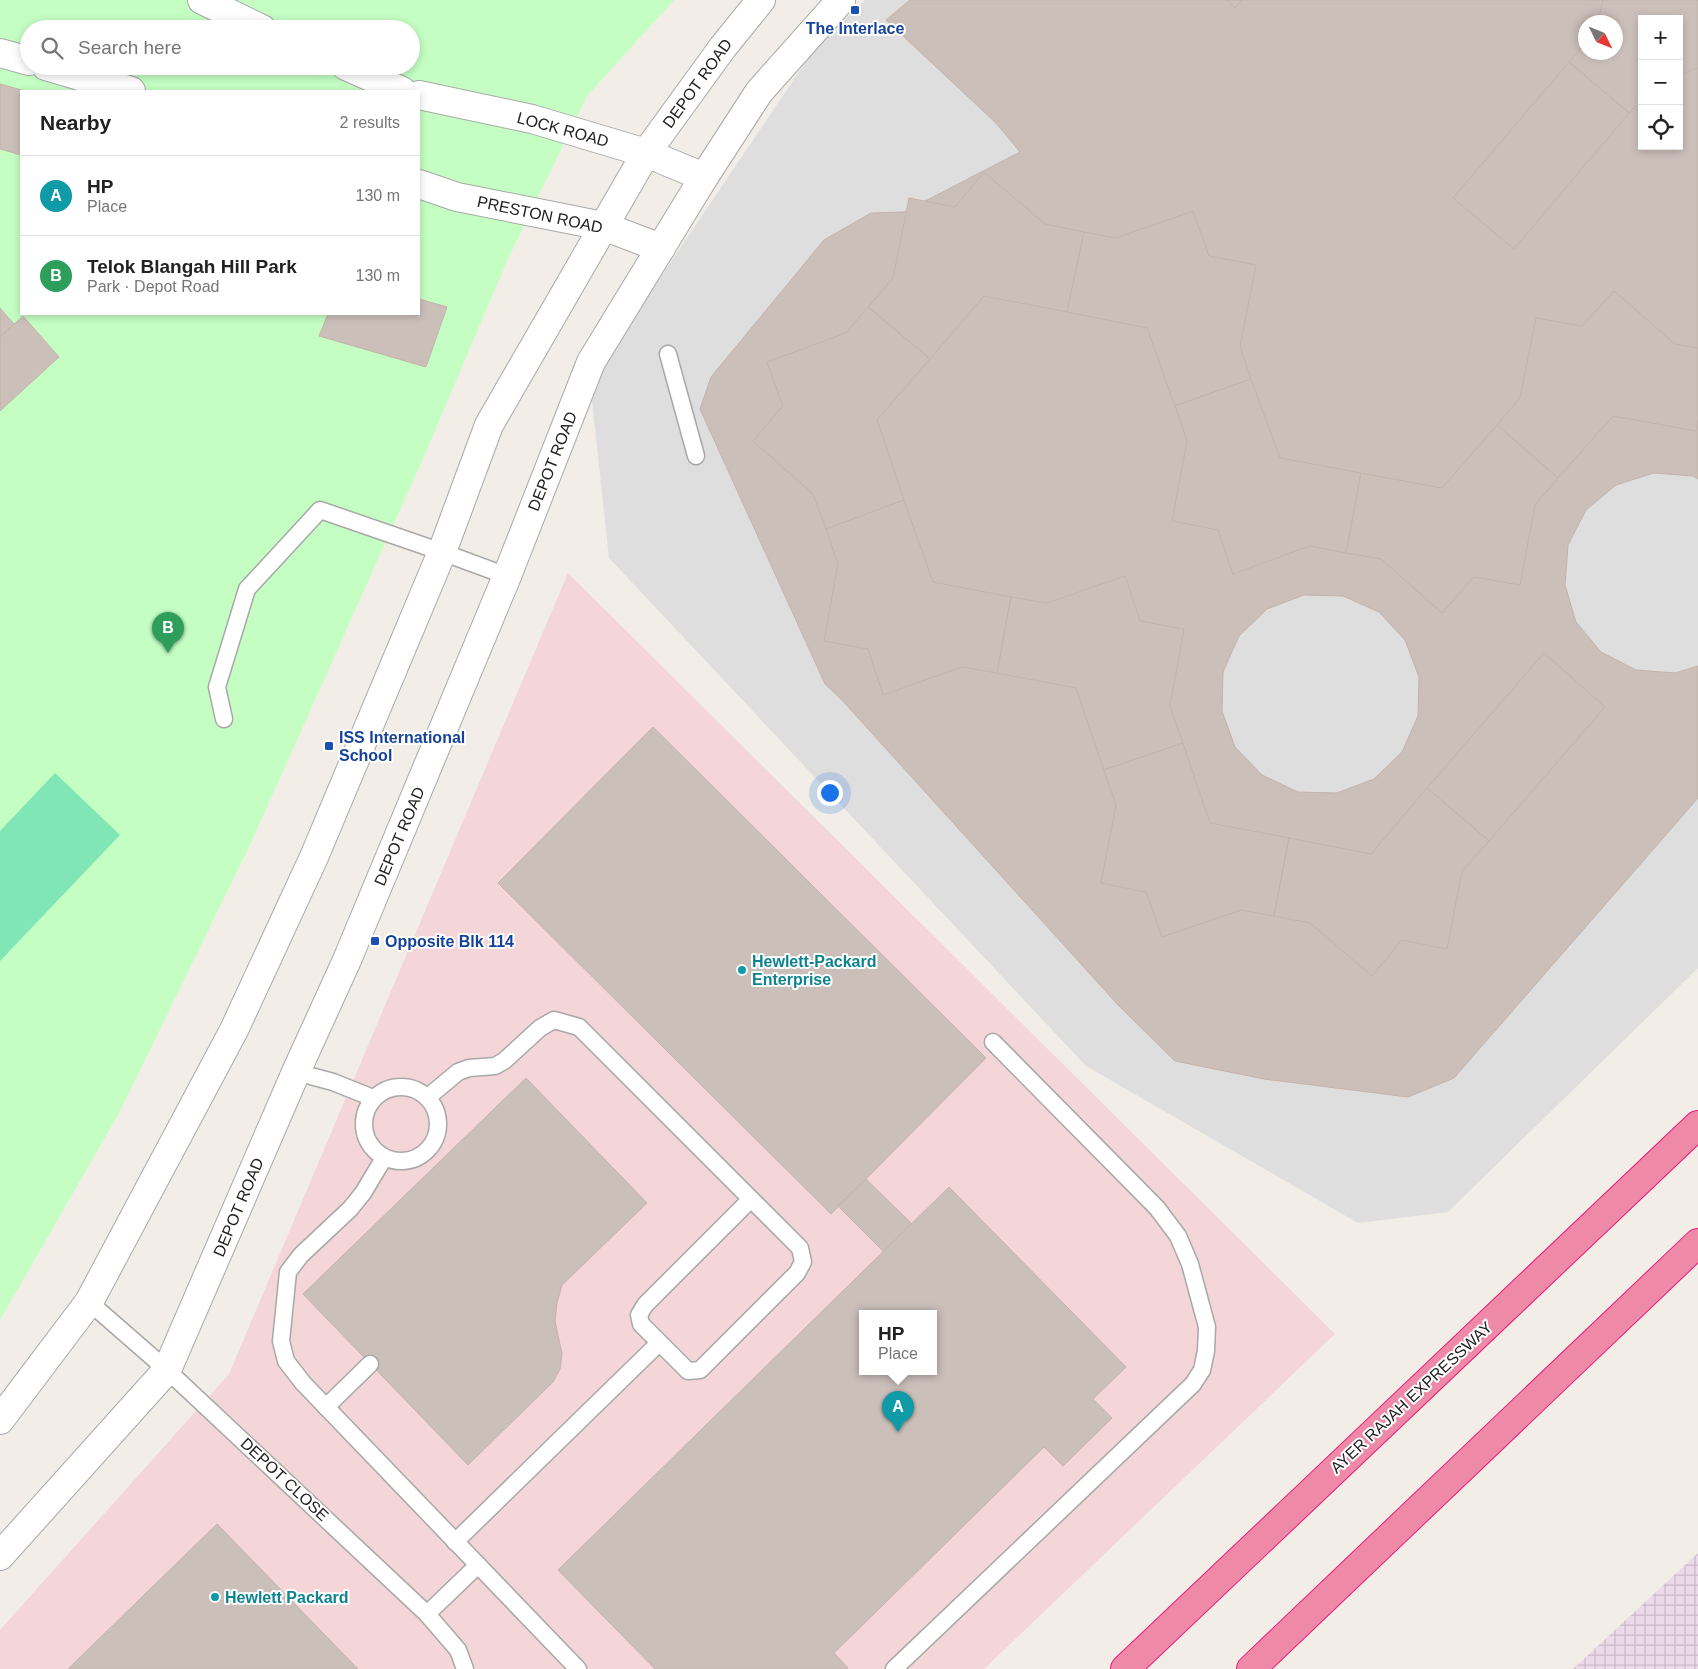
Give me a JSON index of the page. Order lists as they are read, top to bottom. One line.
{"streets":{"highway":["AYER RAJAH EXPRESSWAY"],"street":["DEPOT ROAD","LOCK ROAD","PRESTON ROAD"],"lane":["DEPOT CLOSE"]},"crossings":[["DEPOT ROAD","LOCK ROAD"],["DEPOT ROAD","PRESTON ROAD"],["DEPOT ROAD","DEPOT CLOSE"]],"places":{"transit":["The Interlace","ISS International School","Opposite Blk 114"],"other":["Hewlett-Packard Enterprise","Hewlett Packard"]},"north":"bottom right","page":{"map_buttons":["+","−"],"search":"Search here","heading":["Nearby","2 results"],"list":[{"mark":"A","name":"HP","note":"Place","value":"130 m"},{"mark":"B","name":"Telok Blangah Hill Park","note":"Park · Depot Road","value":"130 m"}],"pins":["B","A"],"popup":["HP","Place"]}}
